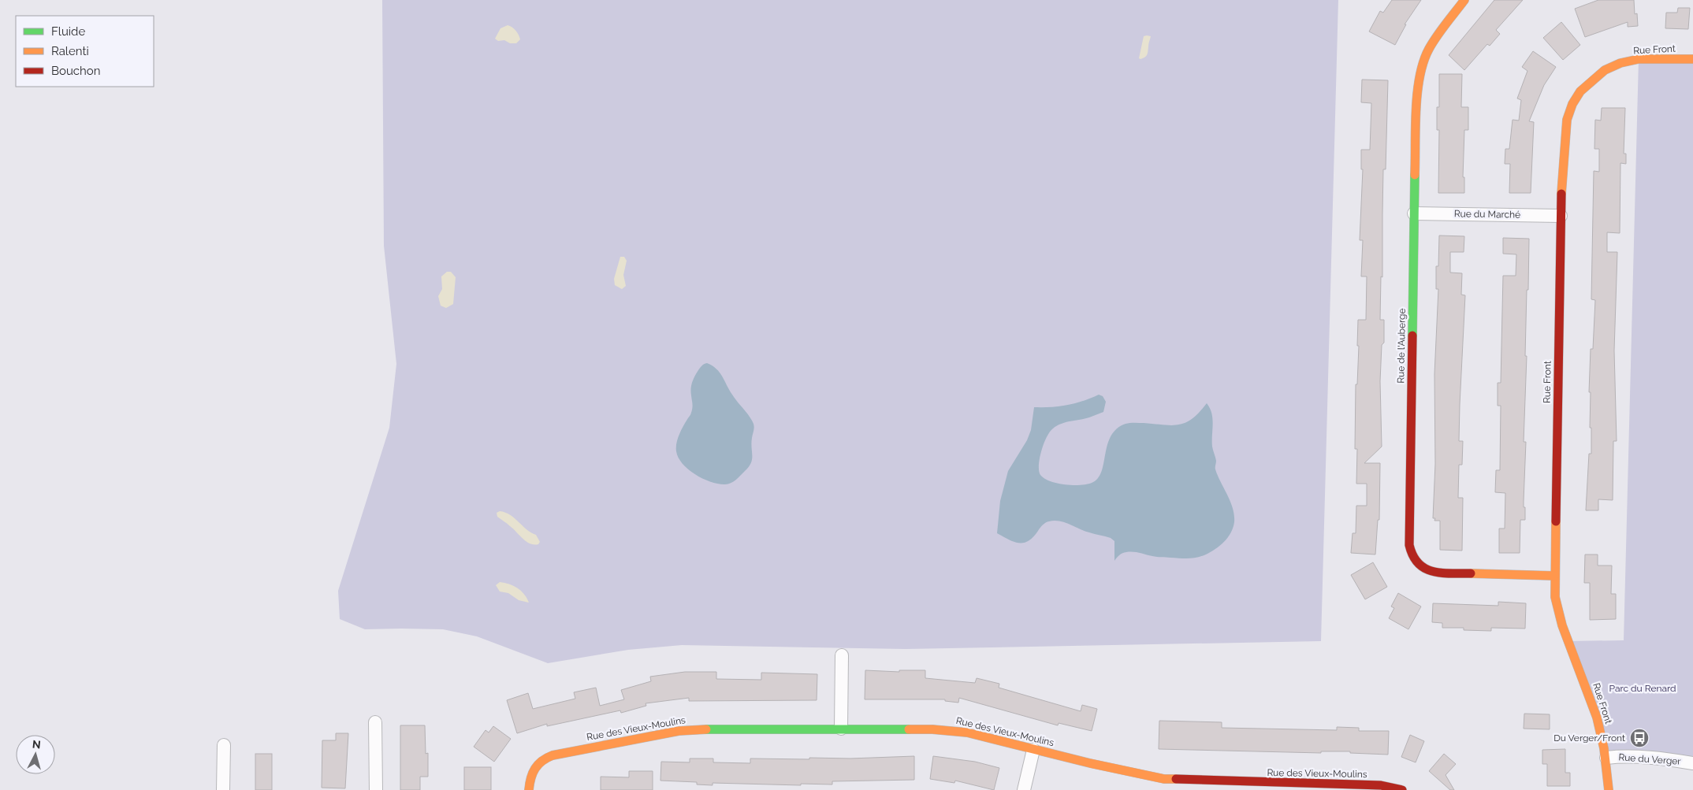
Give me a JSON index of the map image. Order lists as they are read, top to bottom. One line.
{"streets":{"street":["Rue Front","Rue du Marché","Rue de l'Auberge","Rue des Vieux-Moulins","Rue du Verger"]},"crossings":[["Rue Front","Rue du Marché"],["Rue Front","Rue de l'Auberge"],["Rue Front","Rue du Verger"],["Rue du Marché","Rue de l'Auberge"]],"parks":["Parc du Renard"],"places":{"bus stop":["Du Verger/Front"]},"legend":["Fluide","Ralenti","Bouchon"],"north":"top"}
